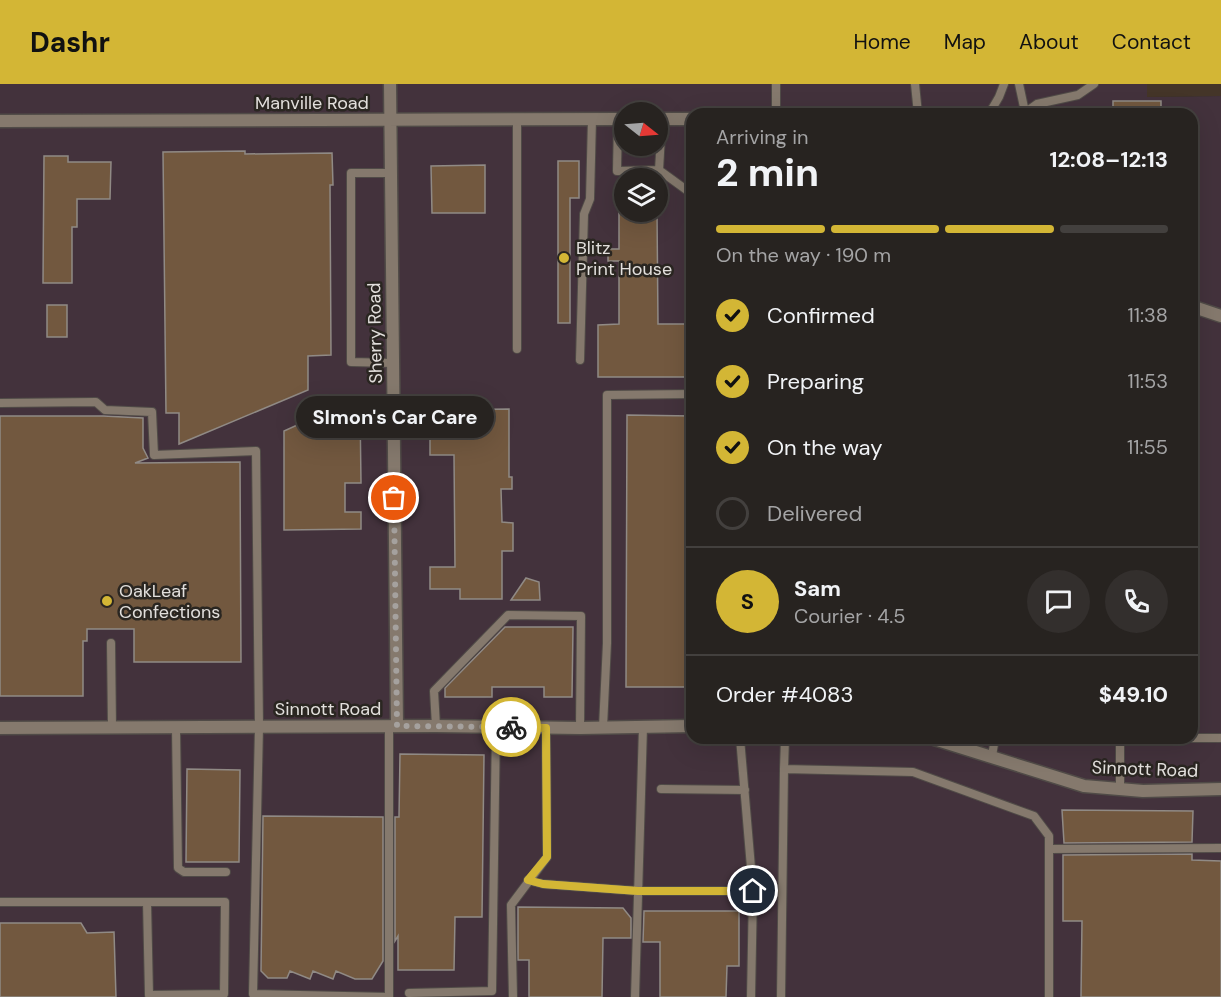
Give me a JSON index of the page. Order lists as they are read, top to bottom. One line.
{"streets":{"street":["Manville Road","Sherry Road","Sinnott Road"]},"crossings":[["Manville Road","Sherry Road"],["Sherry Road","Sinnott Road"]],"places":["Blitz Print House","SImon's Car Care","OakLeaf Confections"],"north":"right","page":{"header":"Dashr","nav":["Home","Map","About","Contact"],"heading":["2 min","Arriving in","12:08–12:13"],"panel":["Sam","Courier · 4.5","Order #4083","$49.10"],"bar":"On the way · 190 m","list":[["Confirmed","11:38"],["Preparing","11:53"],["On the way","11:55"],"Delivered"],"bubble":"SImon's Car Care","round":"S"}}
